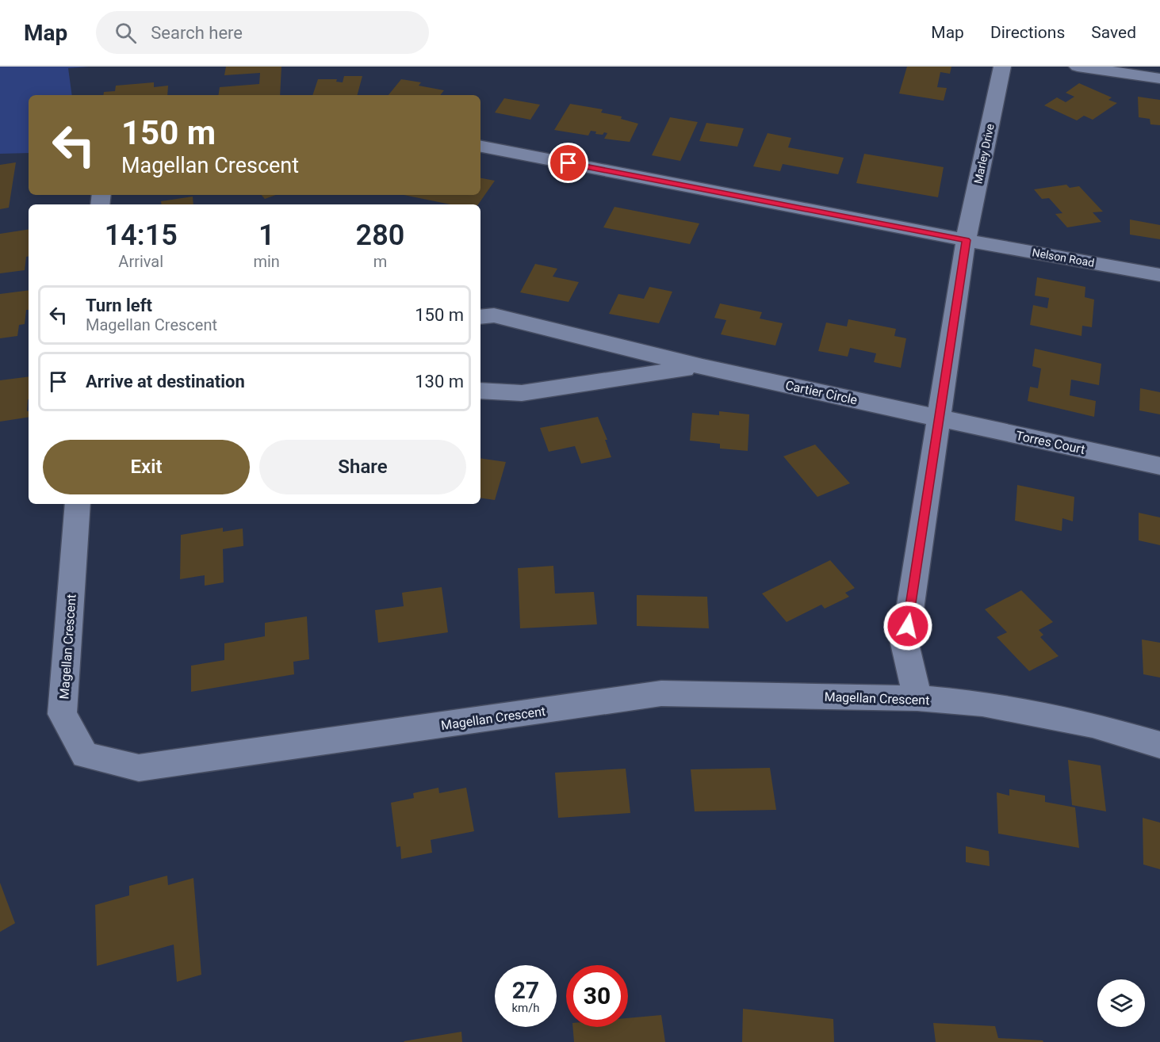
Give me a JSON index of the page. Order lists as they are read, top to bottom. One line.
{"streets":{"street":["Marley Drive","Nelson Road","Cartier Circle","Torres Court","Magellan Crescent"]},"crossings":[["Marley Drive","Nelson Road"],["Marley Drive","Cartier Circle"],["Marley Drive","Torres Court"],["Marley Drive","Magellan Crescent"],["Cartier Circle","Torres Court"]],"page":{"header":"Map","search":"Search here","nav":["Map","Directions","Saved"],"turn":["150 m","Magellan Crescent"],"eta":["14:15","Arrival","1","min","280","m"],"list":[{"name":"Turn left","note":"Magellan Crescent","value":"150 m"},{"name":"Arrive at destination","value":"130 m"}],"buttons":["Exit","Share"],"speed":"27 km/h","limit":"30"}}
